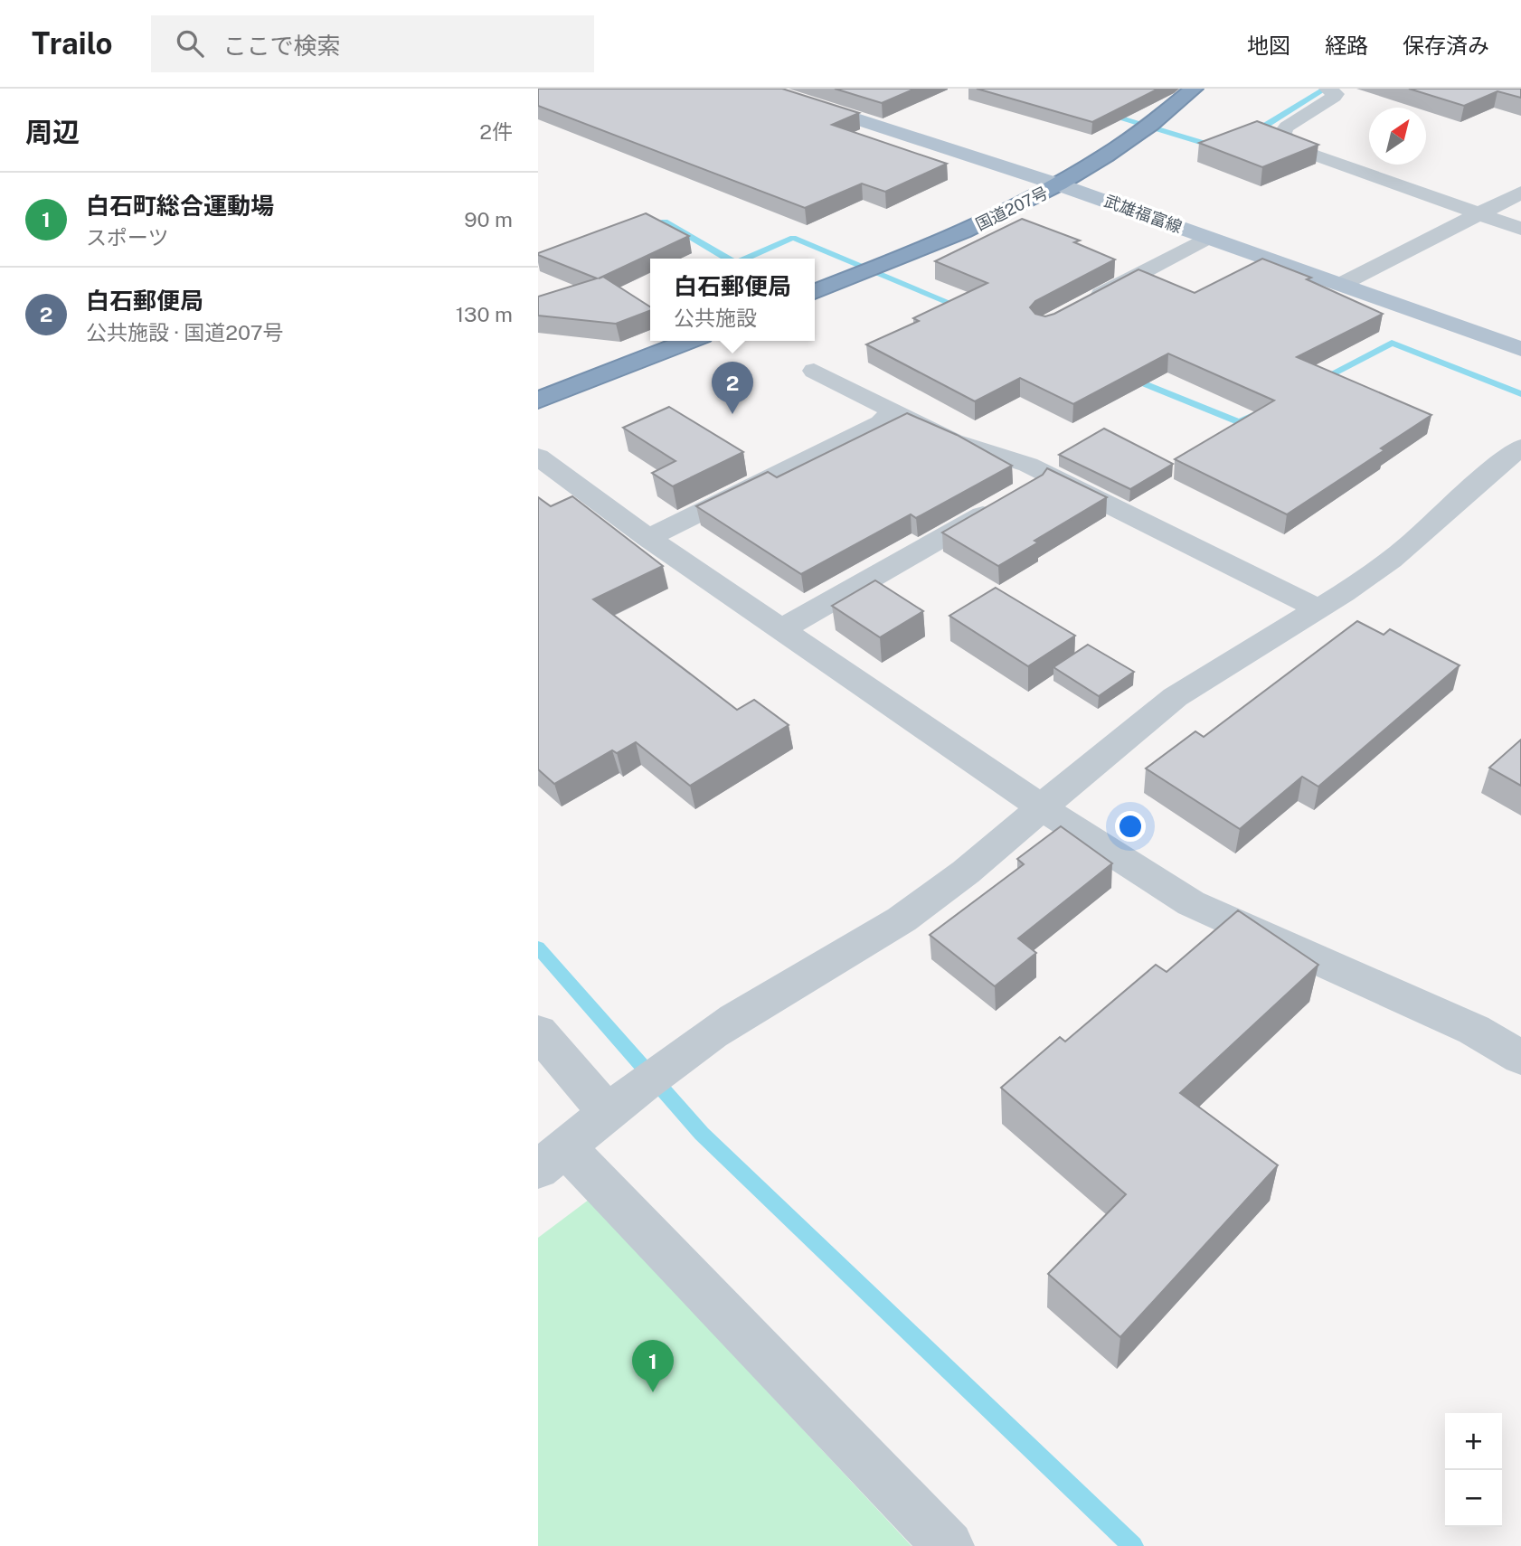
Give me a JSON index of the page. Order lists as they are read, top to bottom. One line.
{"streets":{"highway":["国道207号"],"main road":["武雄福富線"]},"crossings":[["国道207号","武雄福富線"]],"north":"top right","page":{"header":"Trailo","search":"ここで検索","nav":["地図","経路","保存済み"],"heading":["周辺","2件"],"list":[{"mark":"1","name":"白石町総合運動場","note":"スポーツ","value":"90 m"},{"mark":"2","name":"白石郵便局","note":"公共施設 · 国道207号","value":"130 m"}],"popup":["白石郵便局","公共施設"],"pins":["2","1"],"map_buttons":["+","−"]}}
